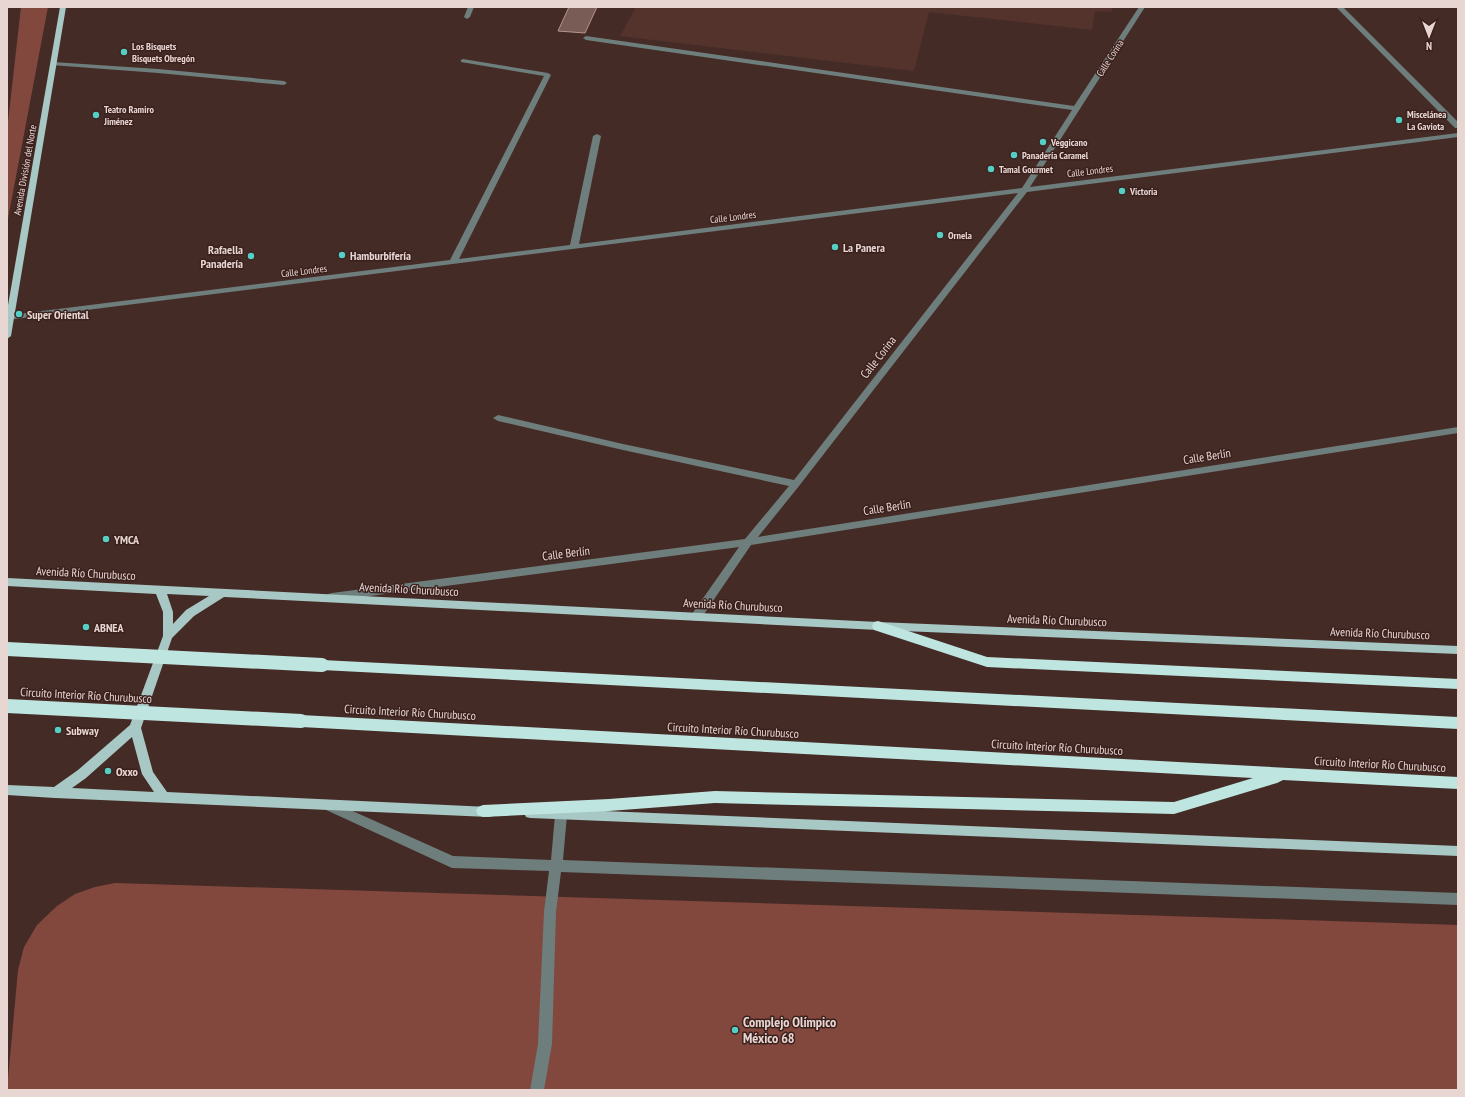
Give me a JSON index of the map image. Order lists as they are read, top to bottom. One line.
{"streets":{"highway":["Circuito Interior Río Churubusco"],"main road":["Avenida División del Norte","Avenida Río Churubusco"],"street":["Calle Corina","Calle Londres","Calle Berlín"]},"crossings":[["Calle Corina","Calle Londres"],["Calle Corina","Calle Berlín"],["Calle Corina","Avenida Río Churubusco"],["Avenida División del Norte","Calle Londres"],["Calle Berlín","Avenida Río Churubusco"]],"places":["Los Bisquets Bisquets Obregón","Teatro Ramiro Jiménez","Miscelánea La Gaviota","Veggicano","Panadería Caramel","Tamal Gourmet","Victoria","Ornela","La Panera","Hamburbifería","Rafaella Panadería","Super Oriental","YMCA","ABNEA","Subway","Oxxo","Complejo Olímpico México 68"],"north":"bottom"}
